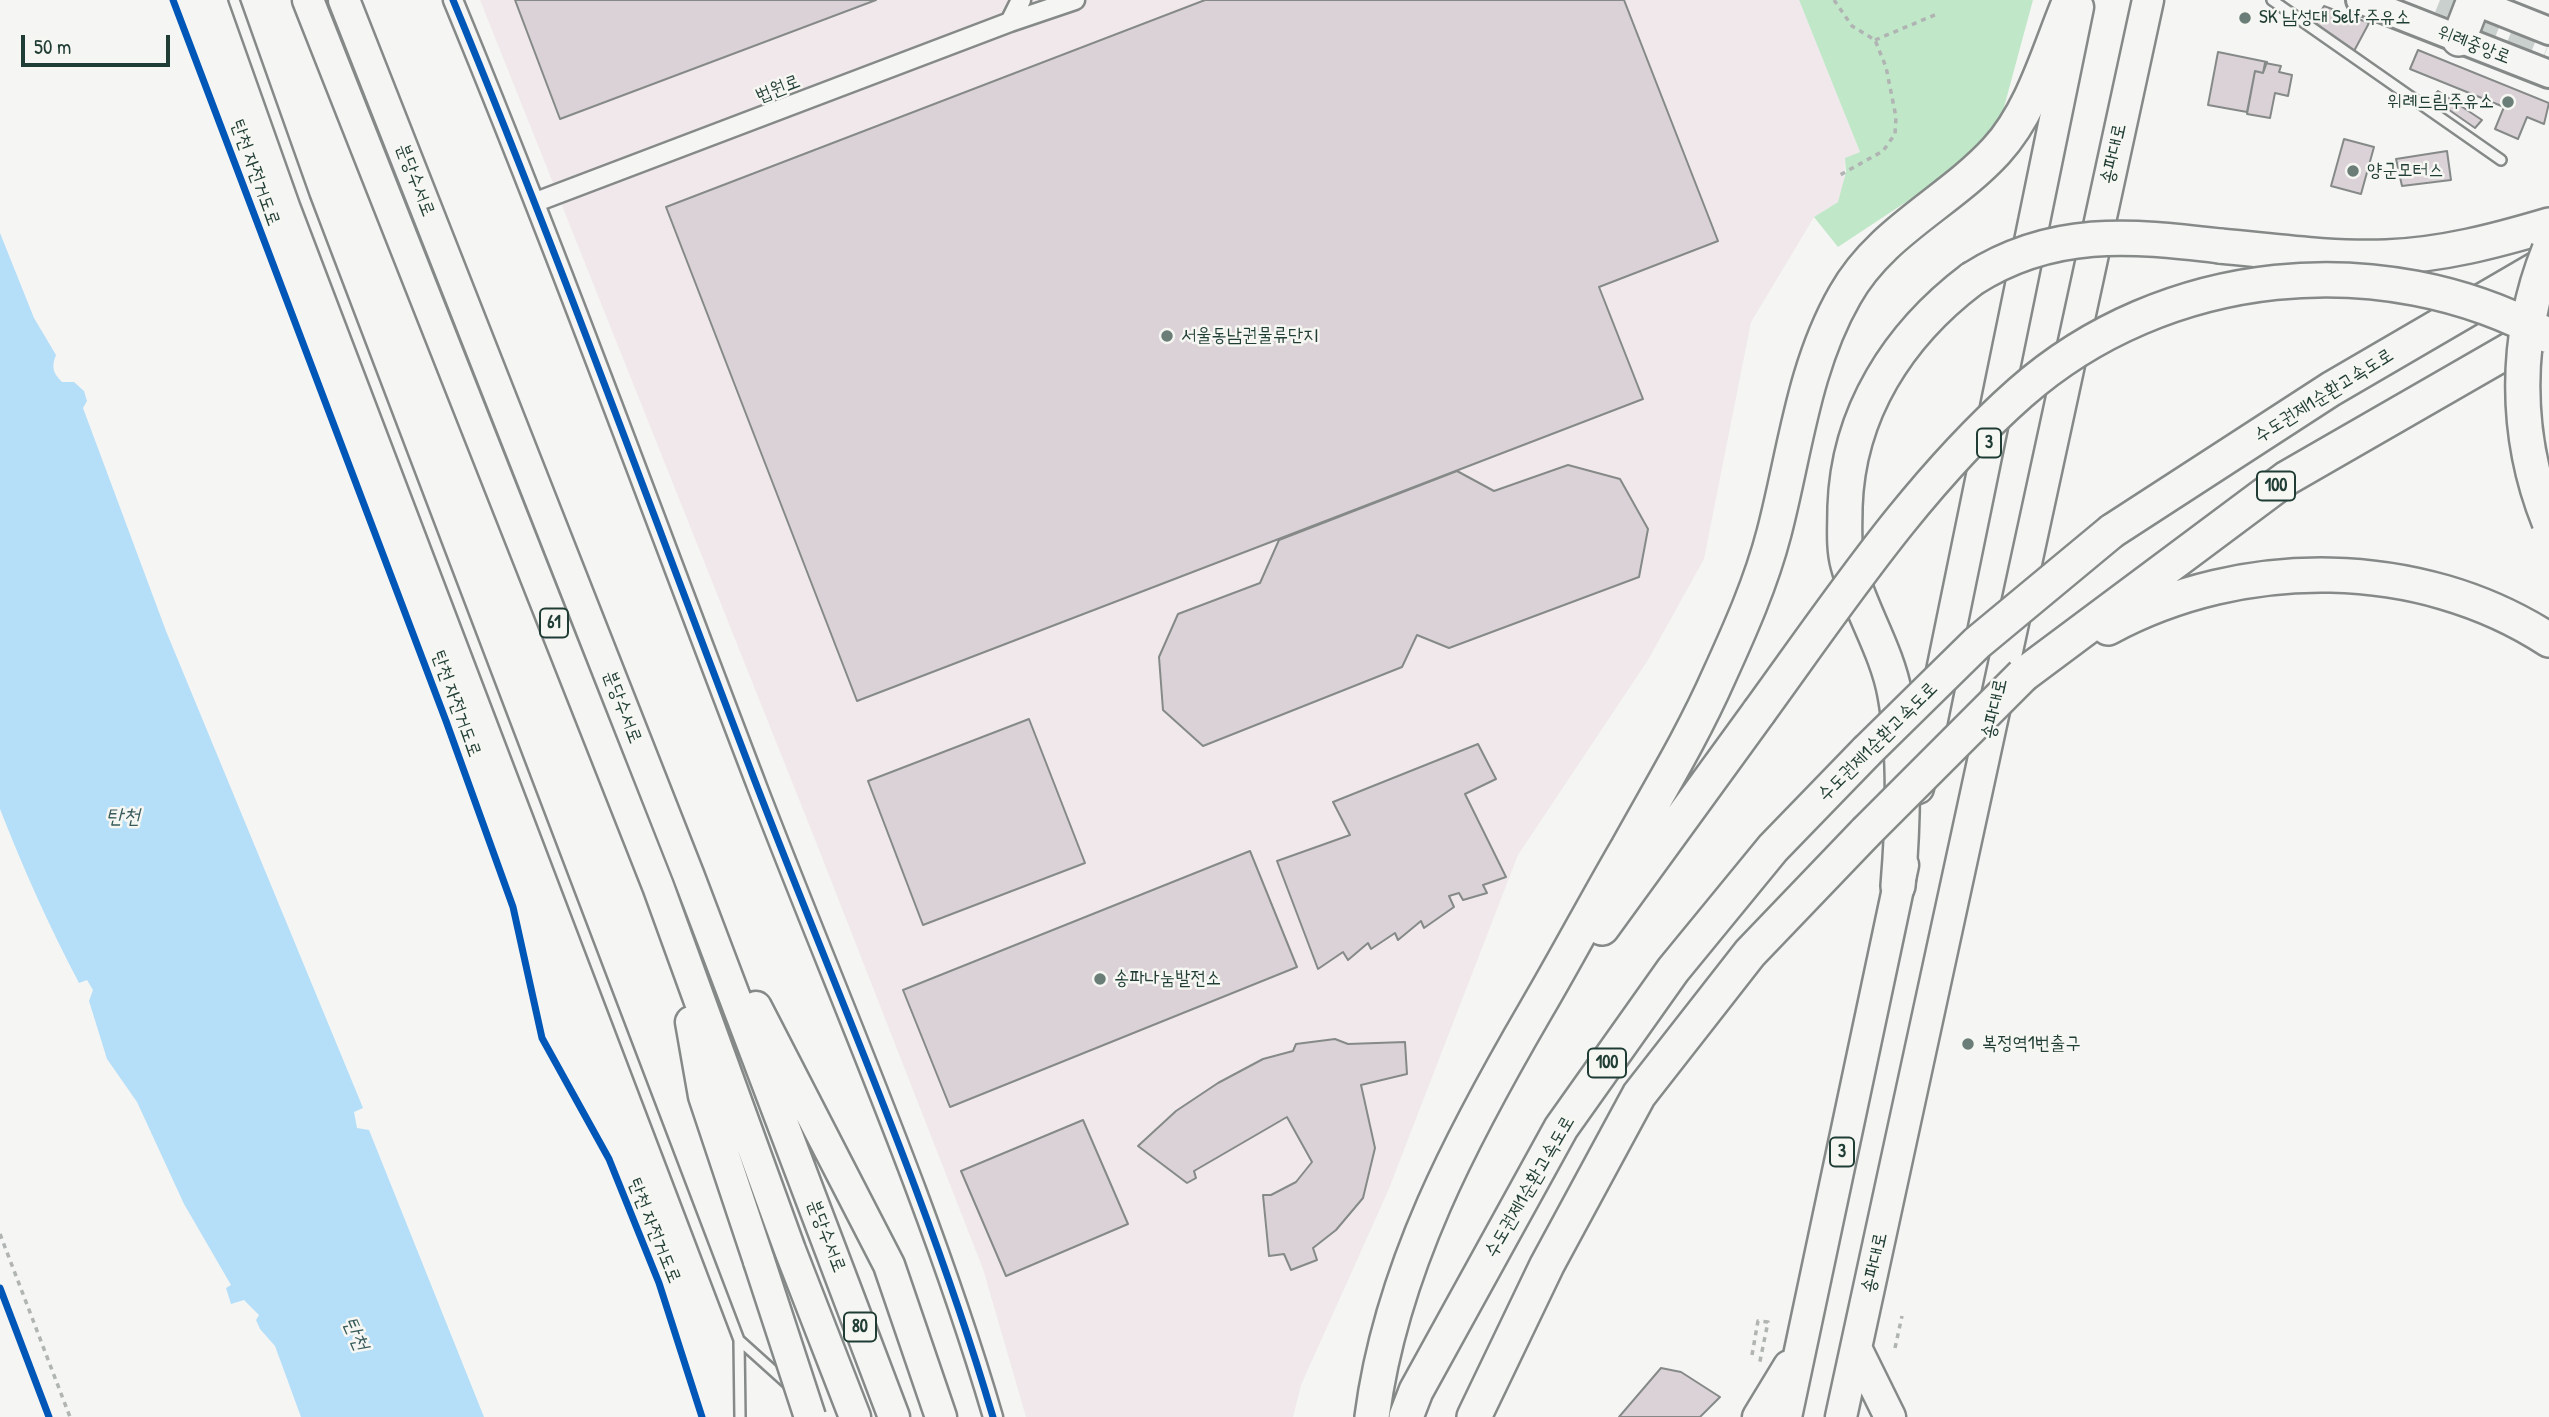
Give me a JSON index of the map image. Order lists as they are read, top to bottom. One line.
{"streets":{"highway":["수도권제1순환고속도로","100"],"main road":["위례중앙로","송파대로","분당수서로","3","61","80"],"street":["법원로"],"cycle path":["탄천 자전거도로"]},"water":["탄천"],"places":["SK 남성대 Self 주유소","위례드림주유소","양군모터스","서울동남권물류단지","송파나눔발전소","복정역1번출구"],"scale_bar":"50 m"}
